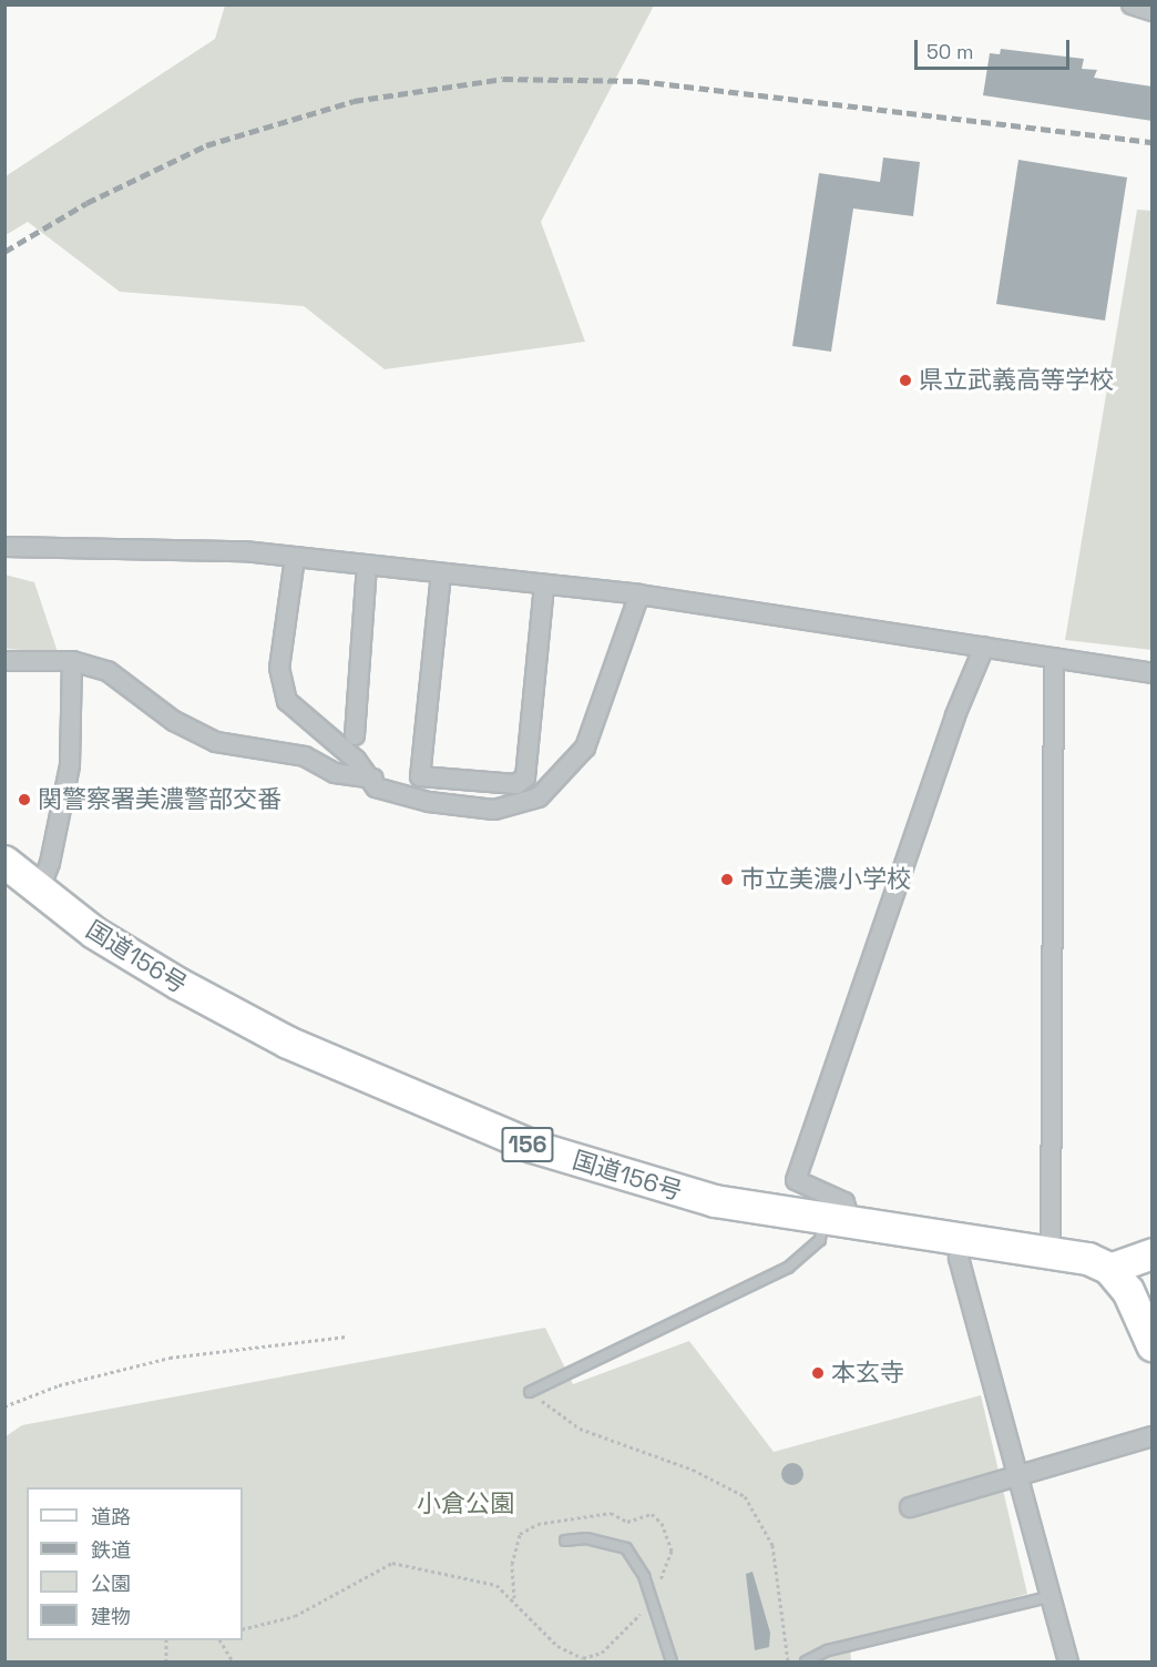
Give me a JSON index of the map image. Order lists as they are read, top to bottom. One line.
{"streets":{"highway":["国道156号","156"]},"parks":["小倉公園"],"places":["県立武義高等学校","関警察署美濃警部交番","市立美濃小学校","本玄寺"],"legend":["道路","鉄道","公園","建物"],"scale_bar":"50 m"}
